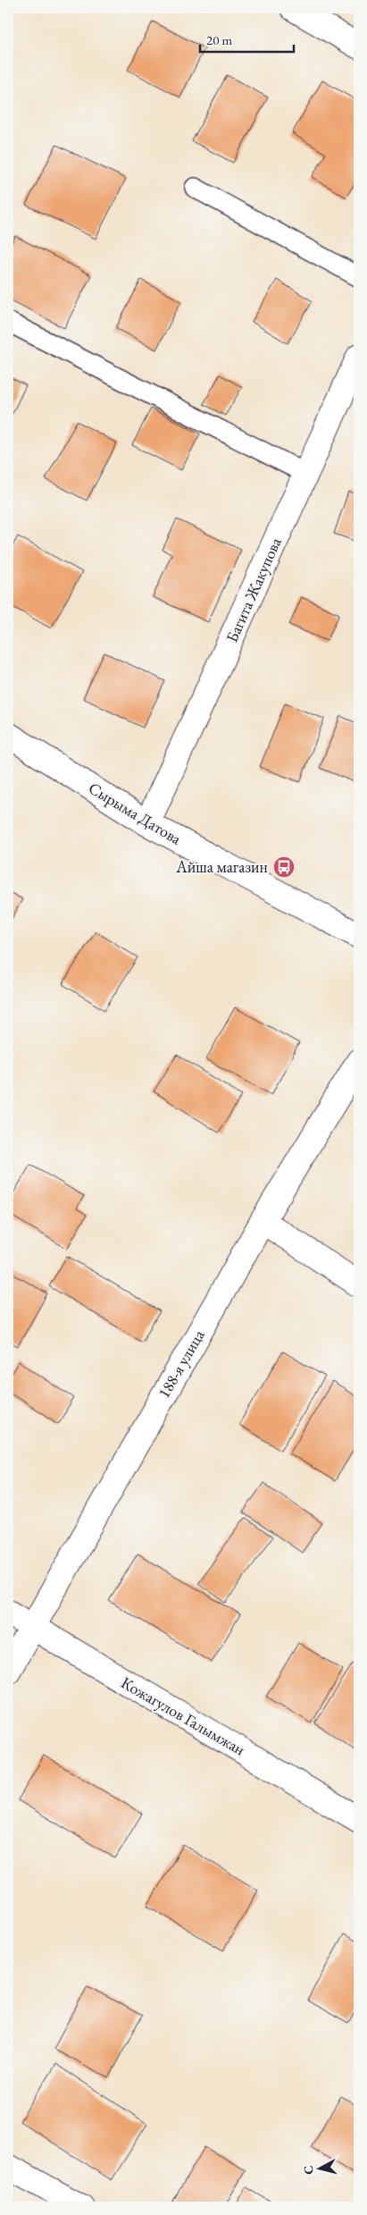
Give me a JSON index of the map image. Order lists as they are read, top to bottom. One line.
{"streets":{"street":["Багита Жакупова","Сырыма Датова","188-я улица","Кожагулов Галымжан"]},"crossings":[["Багита Жакупова","Сырыма Датова"],["188-я улица","Кожагулов Галымжан"]],"places":{"bus stop":["Айша магазин"]},"scale_bar":"20 m","north":"left"}
